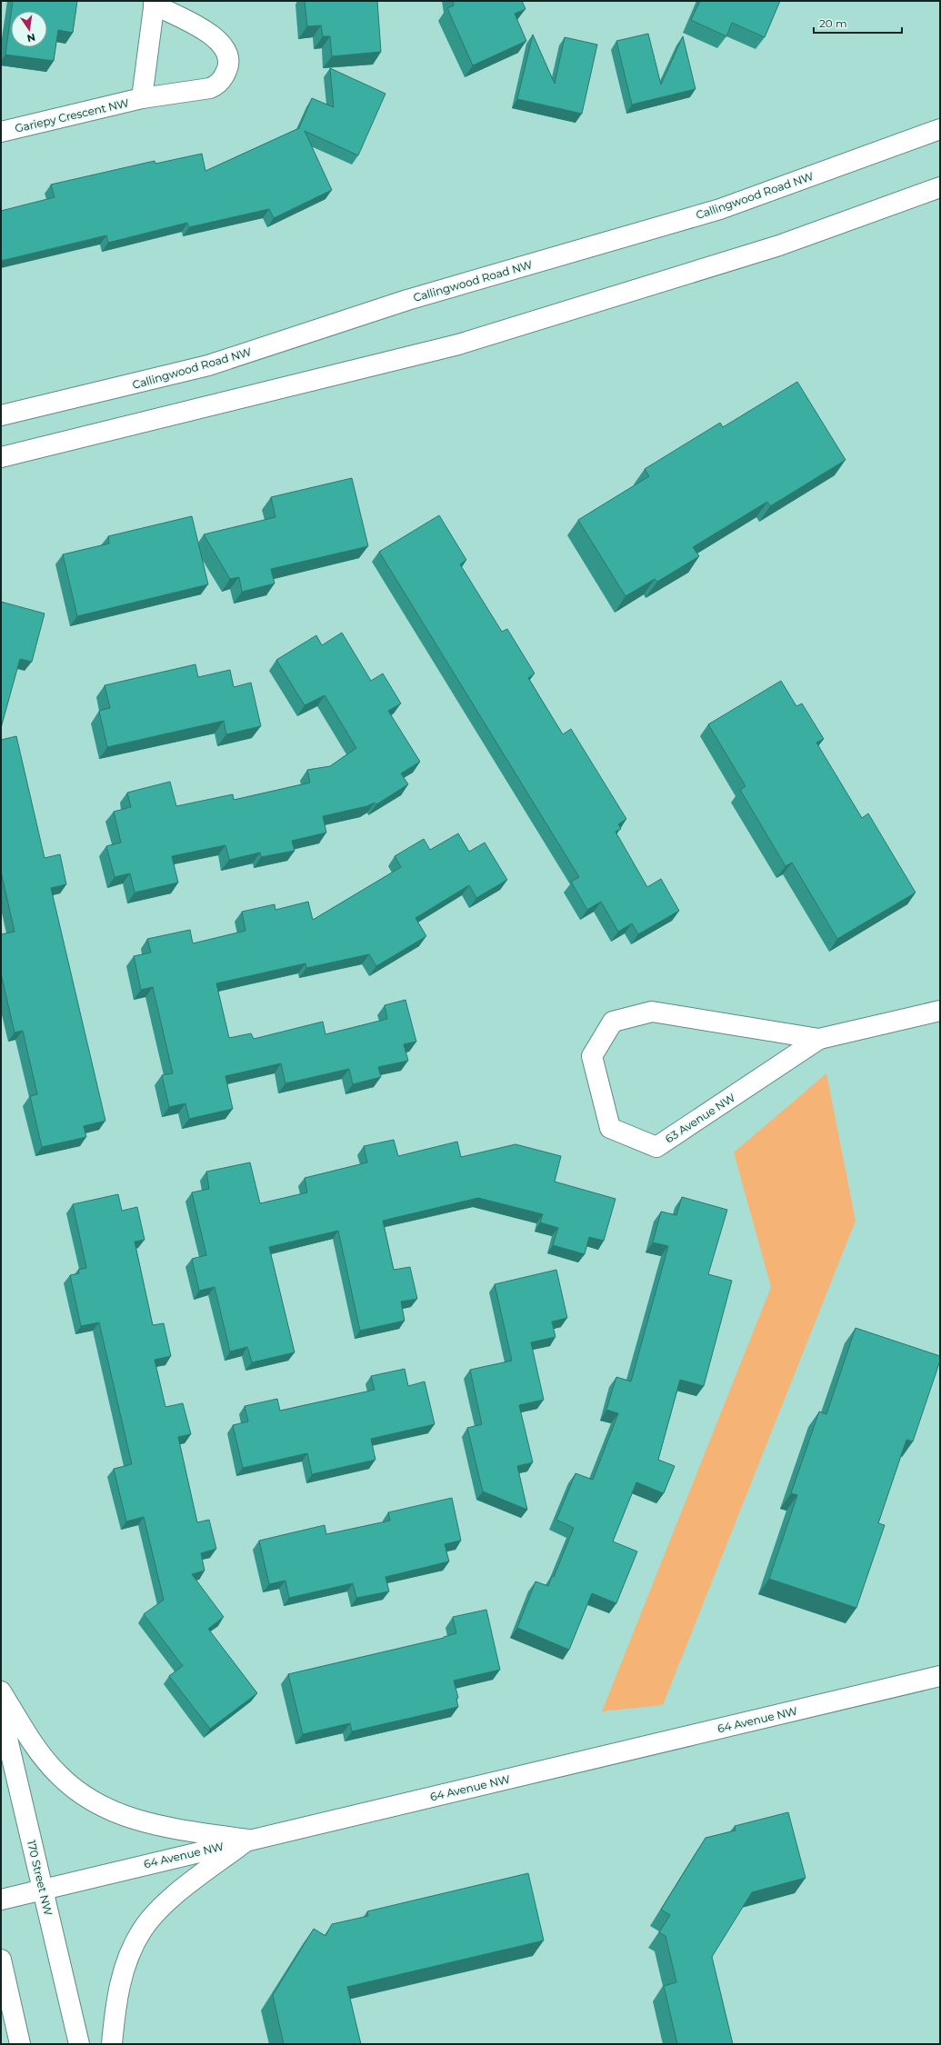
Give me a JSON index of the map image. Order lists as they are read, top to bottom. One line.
{"streets":{"main road":["Gariepy Crescent NW","Callingwood Road NW","63 Avenue NW","64 Avenue NW","170 Street NW"]},"crossings":[["64 Avenue NW","170 Street NW"]],"scale_bar":"20 m","north":"bottom"}
